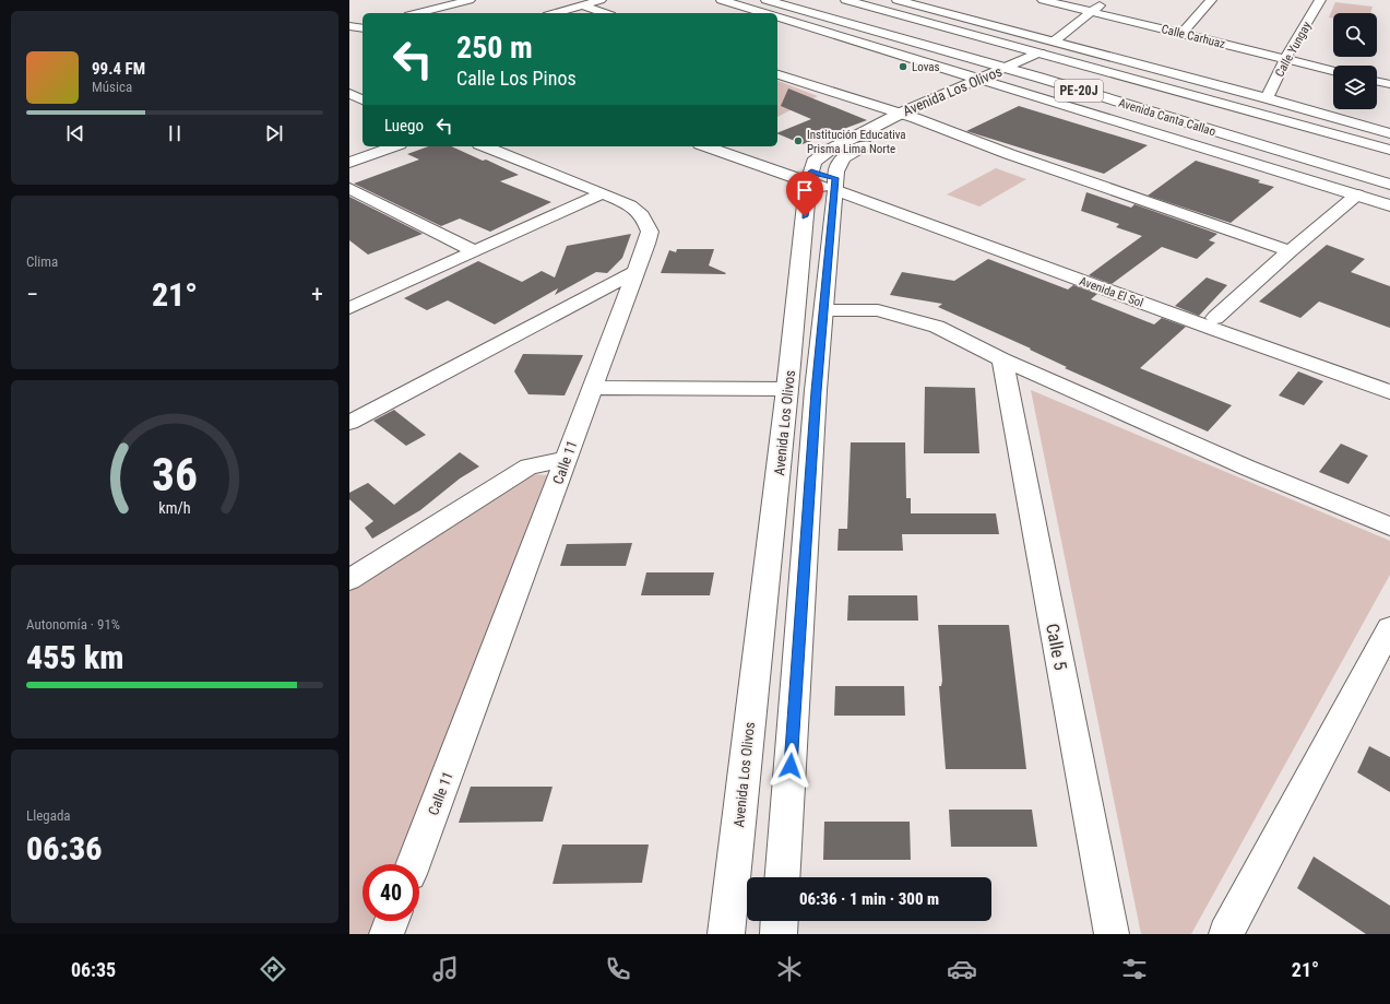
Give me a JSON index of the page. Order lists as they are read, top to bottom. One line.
{"streets":{"main road":["Avenida Los Olivos","PE-20J","Avenida Canta Callao"],"street":["Calle Carhuaz","Calle Yungay","Avenida El Sol","Calle 11","Calle 5"]},"crossings":[["Calle Carhuaz","Calle Yungay"],["Calle Yungay","Avenida Canta Callao"],["Avenida Los Olivos","Avenida Canta Callao"],["Avenida Los Olivos","Avenida El Sol"]],"places":["Lovas","Institución Educativa Prisma Lima Norte"],"page":{"turn":["250 m","Calle Los Pinos"],"song":["99.4 FM","Música"],"then":"Luego","tile":["Clima",["Autonomía · 91%","455 km"],["Llegada","06:36"]],"heat":["−","21°","+"],"limit":"40","trip":"06:36 · 1 min · 300 m","tabs":["06:35","21°"],"gauge":["36","km/h"]}}
